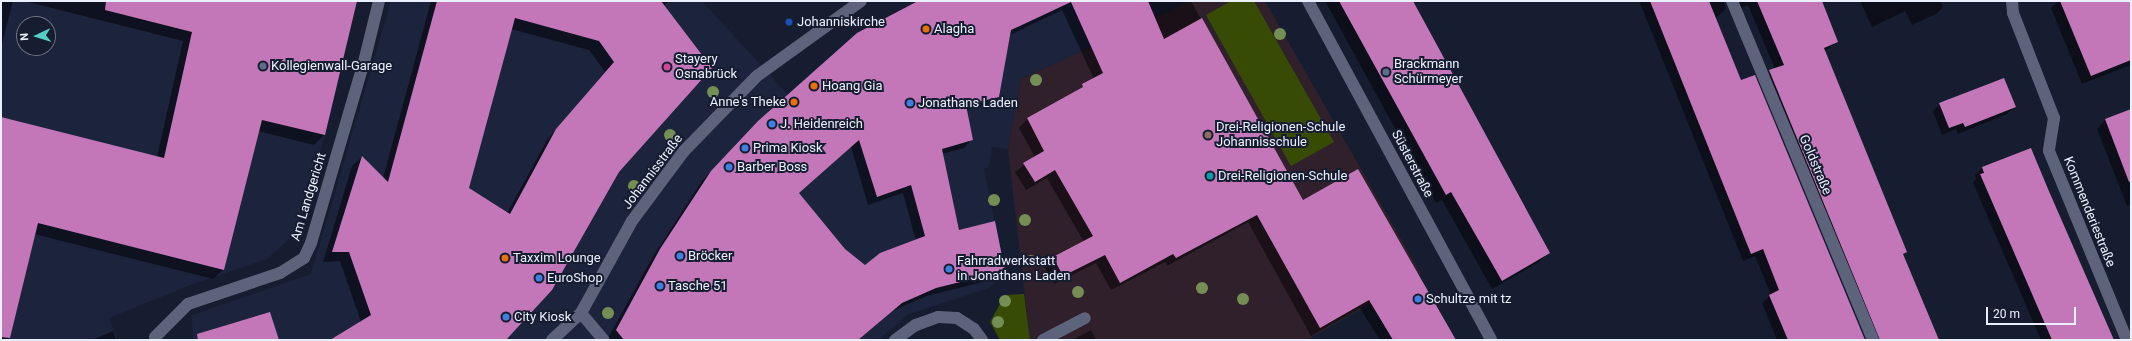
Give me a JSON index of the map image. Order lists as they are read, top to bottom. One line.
{"streets":{"street":["Süsterstraße","Goldstraße","Johannisstraße","Am Landgericht","Kommenderiestraße"]},"places":["Johanniskirche","Alagha","Kollegienwall-Garage","Stayery Osnabrück","Brackmann Schürmeyer","Hoang Gia","Anne's Theke","Jonathans Laden","J. Heidenreich","Drei-Religionen-Schule Johannisschule","Prima Kiosk","Barber Boss","Drei-Religionen-Schule","Bröcker","Taxxim Lounge","Fahrradwerkstatt in Jonathans Laden","EuroShop","Tasche 51","Schultze mit tz","City Kiosk"],"scale_bar":"20 m","north":"left"}
